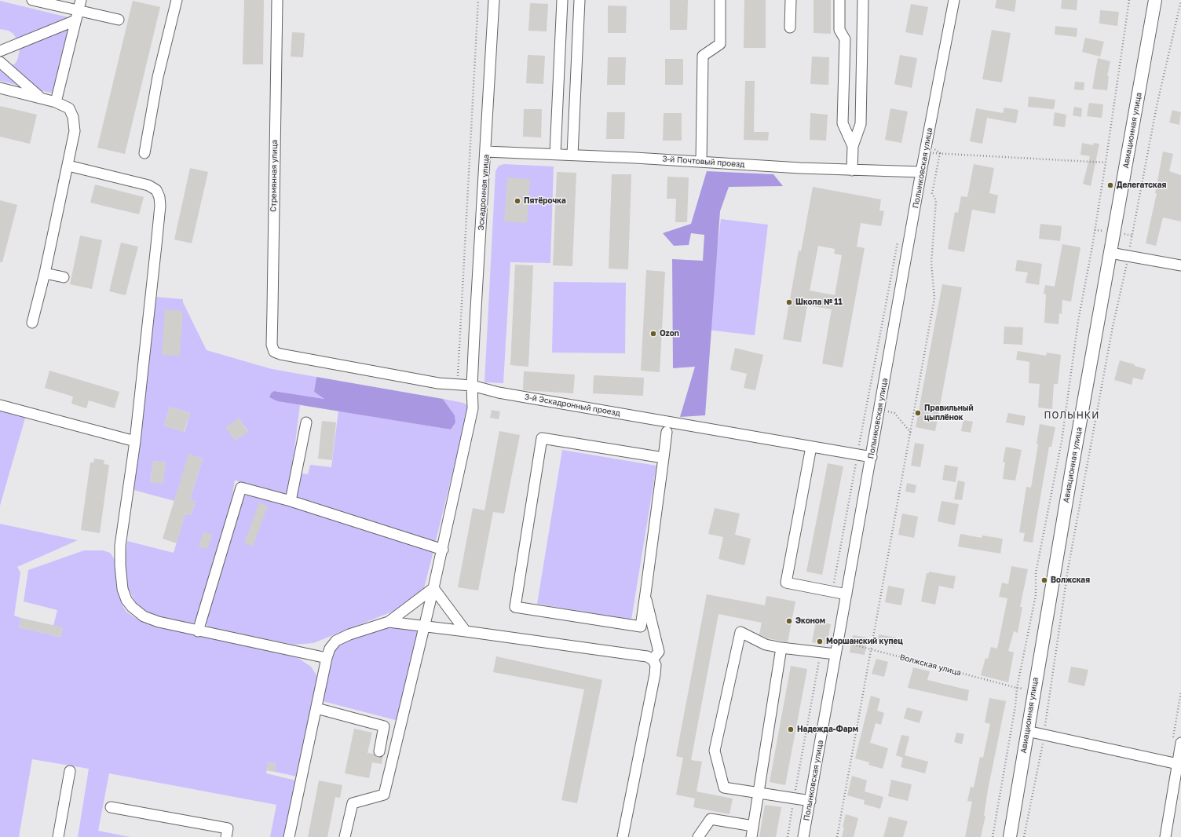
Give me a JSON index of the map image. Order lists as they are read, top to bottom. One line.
{"streets":{"main road":["Авиационная улица"],"street":["3-й Почтовый проезд","Полынковская улица","Стремянная улица","Эскадронная улица","3-й Эскадронный проезд"],"path":["Волжская улица"]},"crossings":[["3-й Почтовый проезд","Полынковская улица"],["3-й Почтовый проезд","Эскадронная улица"],["Полынковская улица","3-й Эскадронный проезд"],["Полынковская улица","Волжская улица"],["Стремянная улица","3-й Эскадронный проезд"],["Эскадронная улица","3-й Эскадронный проезд"]],"districts":["ПОЛЫНКИ"],"places":["Делегатская","Пятёрочка","Школа № 11","Ozon","Правильный цыплёнок","Волжская","Эконом","Моршанский купец","Надежда-Фарм"]}
